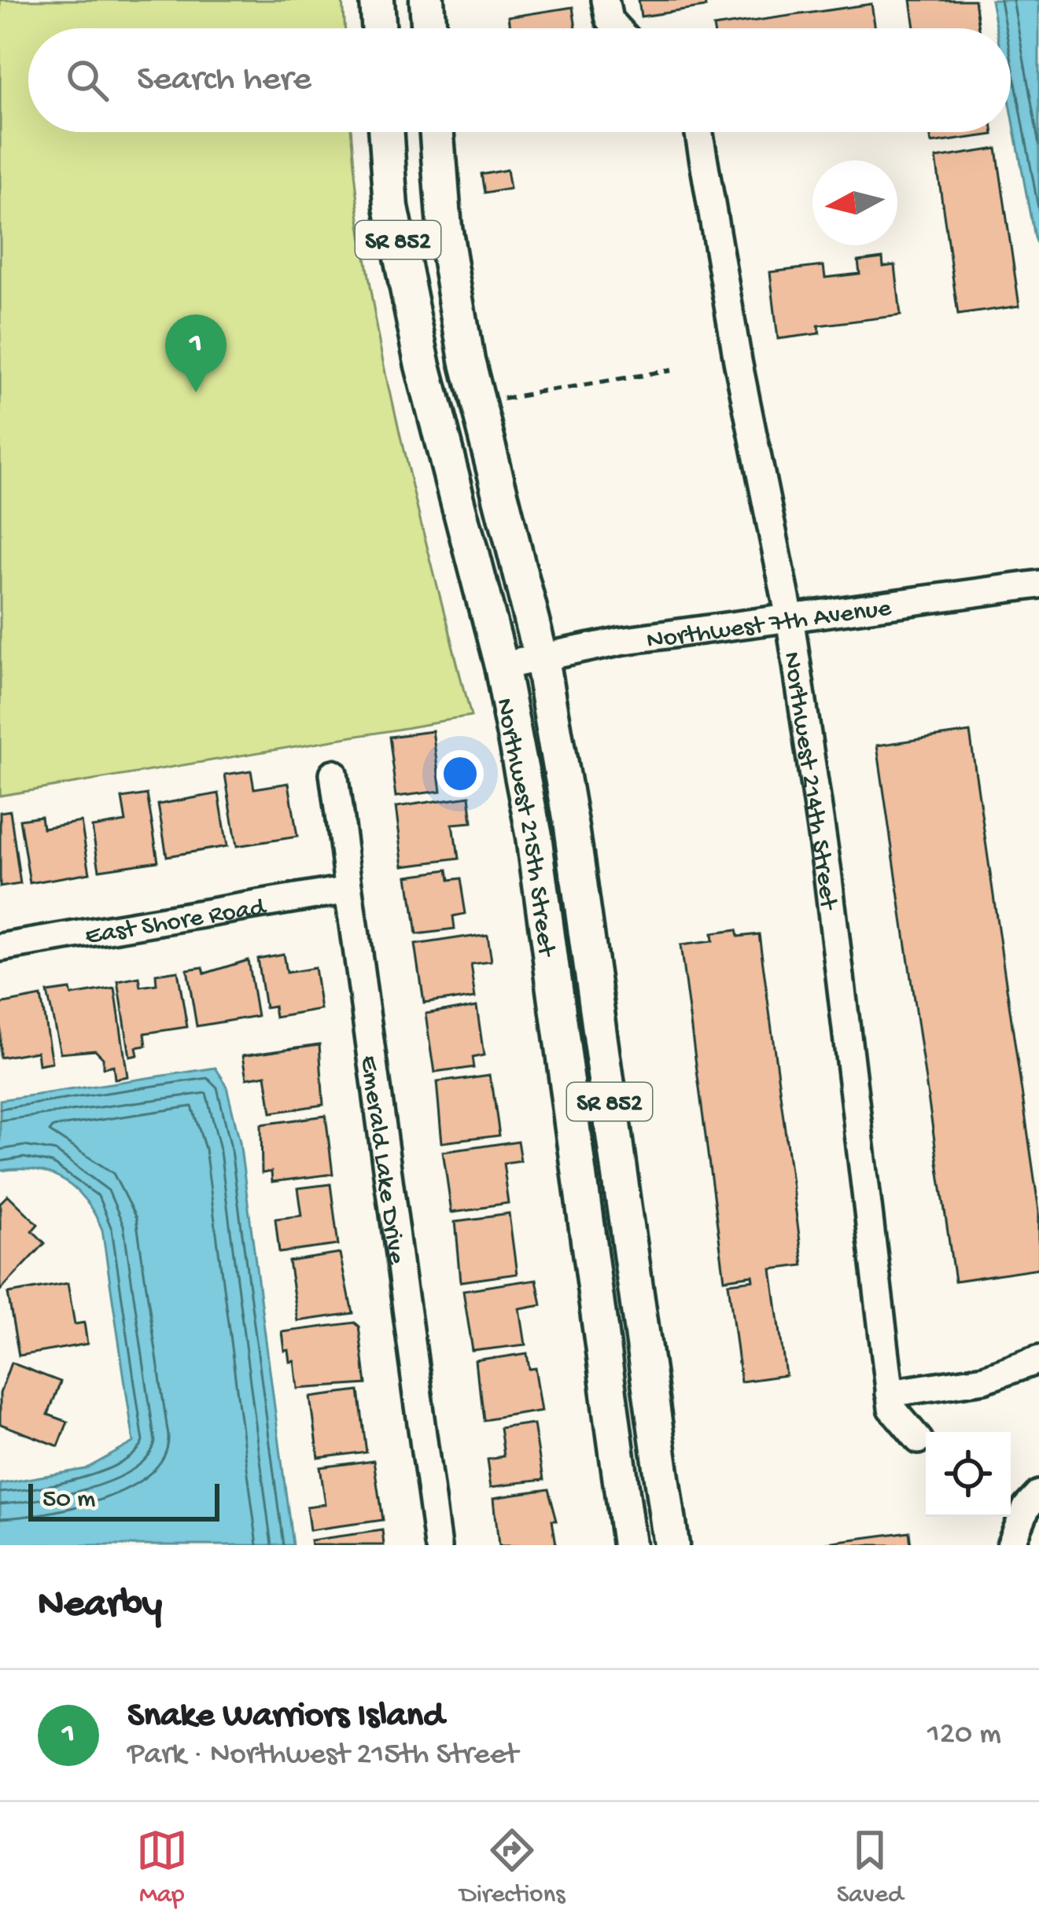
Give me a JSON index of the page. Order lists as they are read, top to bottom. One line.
{"streets":{"main road":["SR 852","Northwest 215th Street"],"street":["Northwest 7th Avenue","Northwest 214th Street","East Shore Road","Emerald Lake Drive"]},"crossings":[["Northwest 7th Avenue","Northwest 214th Street"],["Northwest 7th Avenue","Northwest 215th Street"],["East Shore Road","Emerald Lake Drive"]],"scale_bar":"50 m","north":"left","page":{"search":"Search here","pins":"1","scale":"50 m","heading":"Nearby","list":[{"mark":"1","name":"Snake Warriors Island","note":"Park · Northwest 215th Street","value":"120 m"}],"nav":["Map","Directions","Saved"]}}
